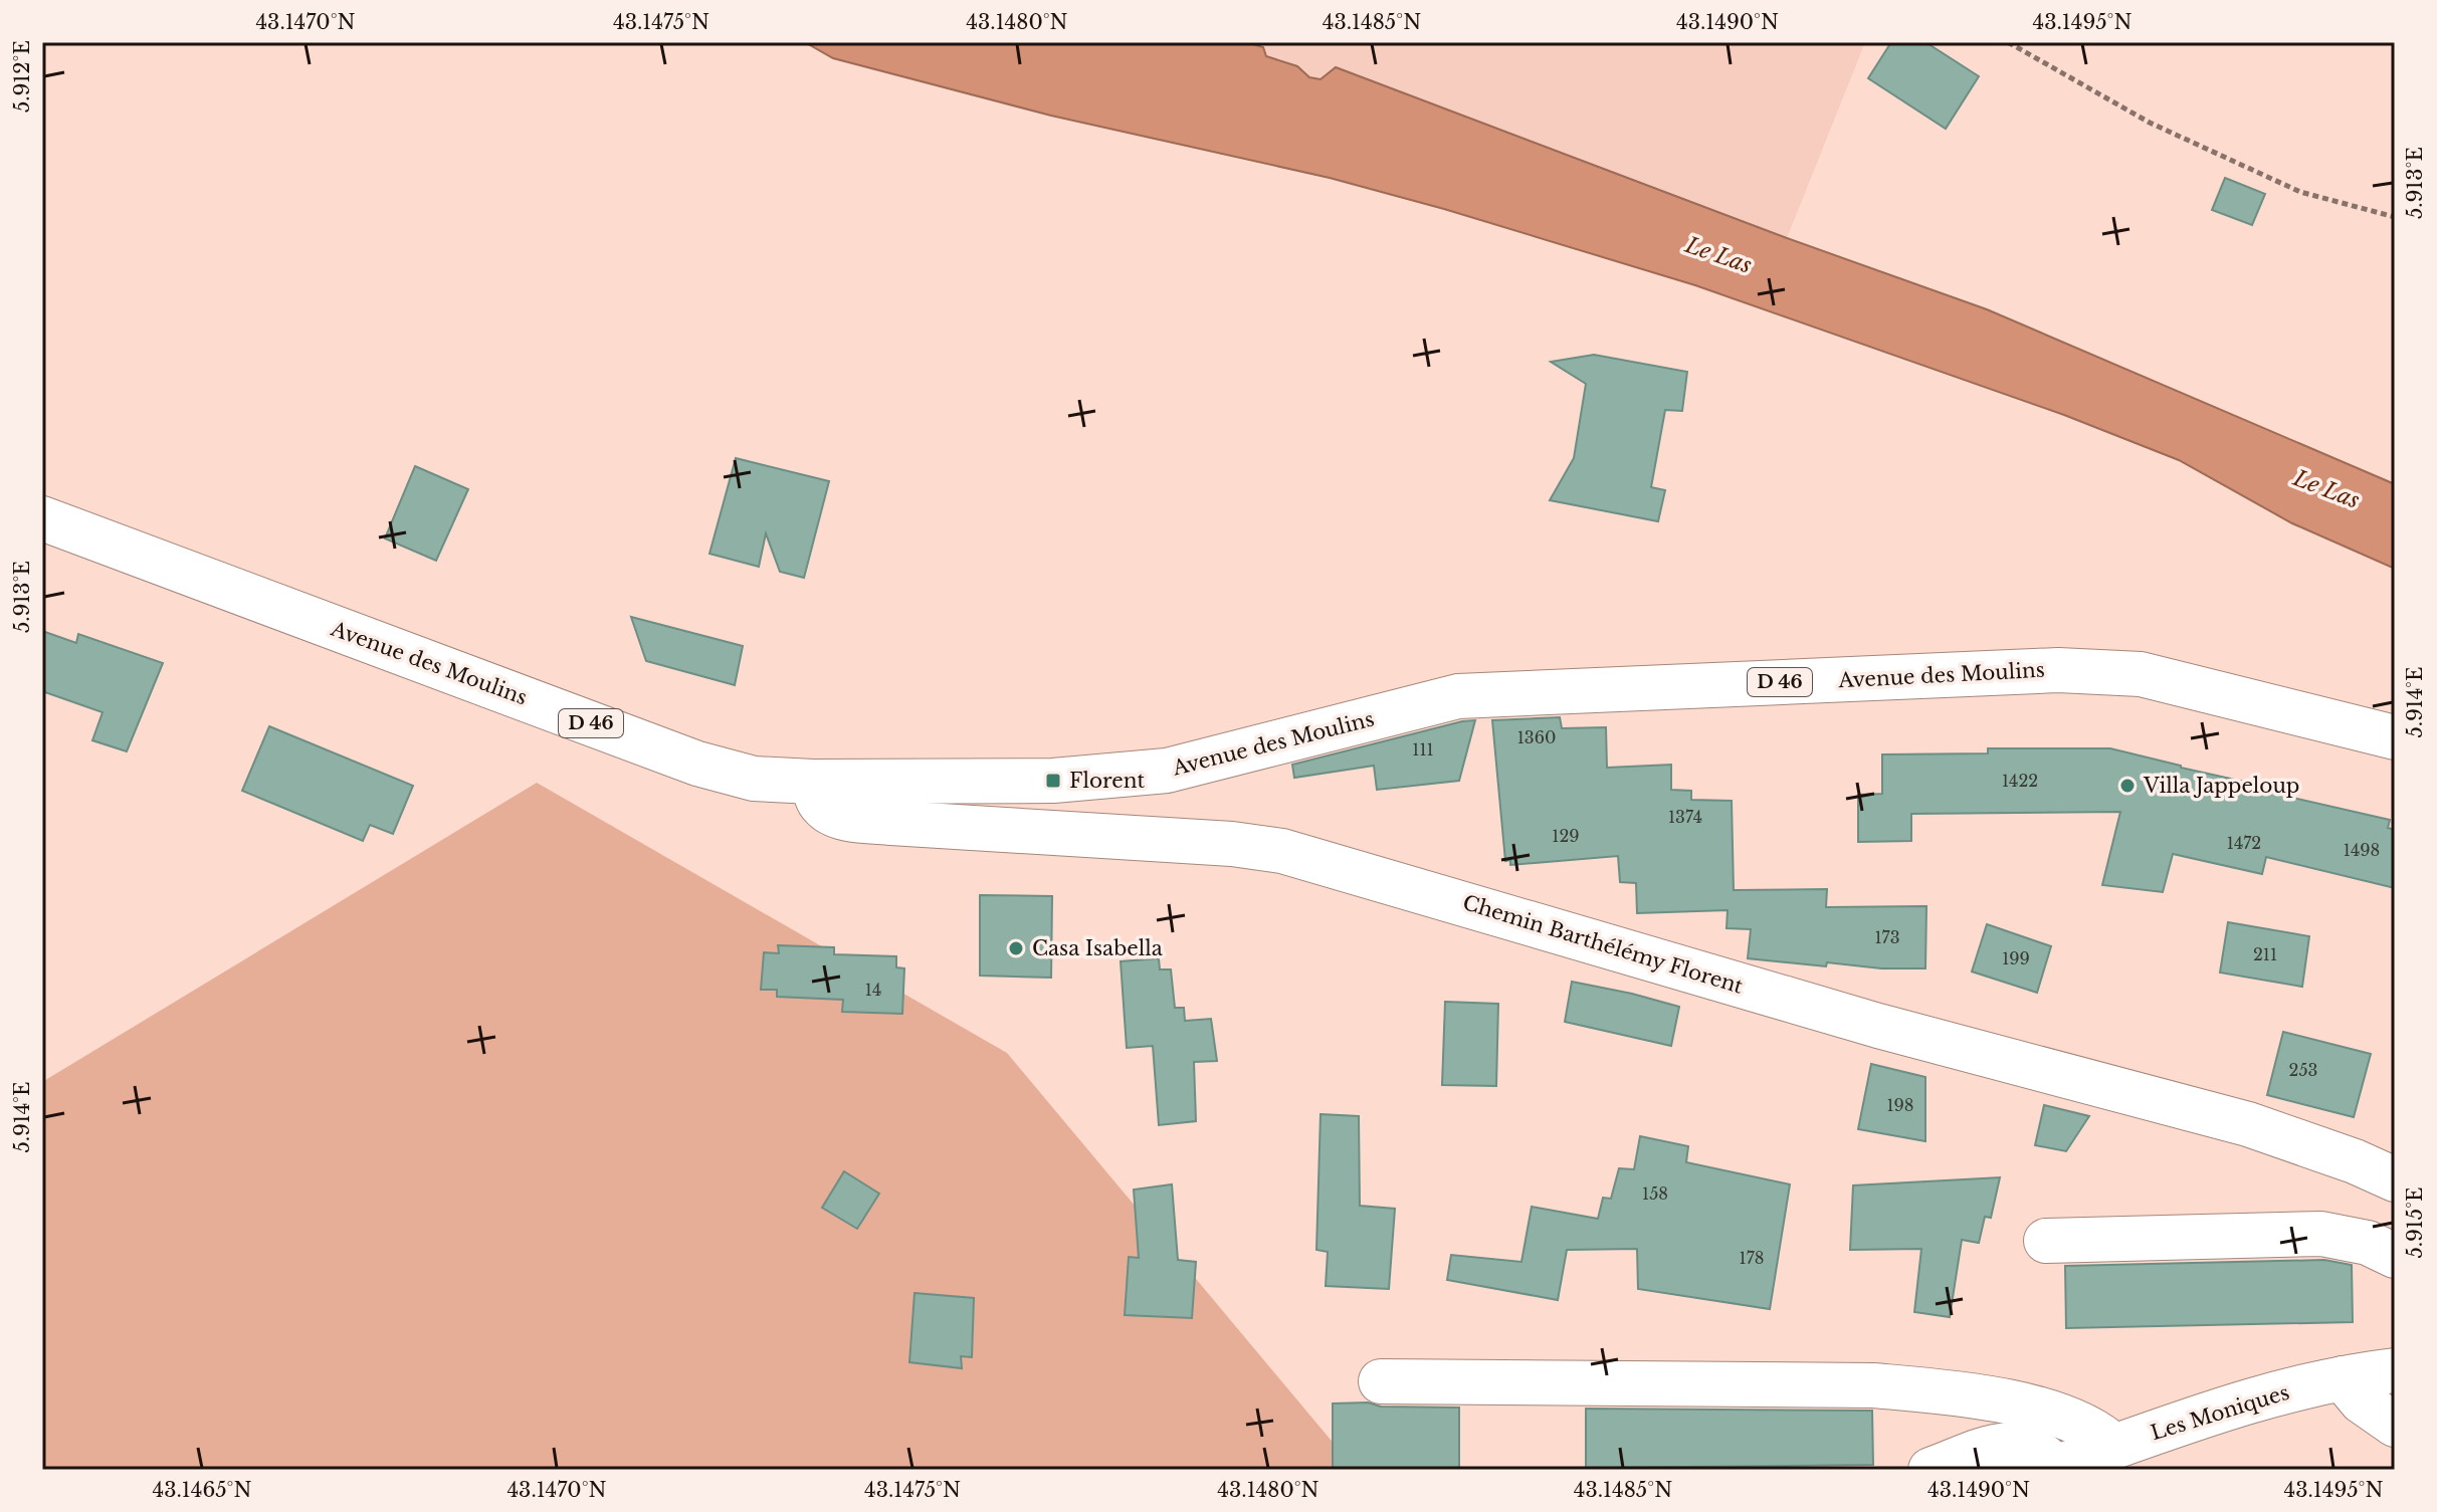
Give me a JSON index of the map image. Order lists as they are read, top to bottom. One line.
{"streets":{"main road":["Avenue des Moulins","D 46","Chemin Barthélémy Florent","Les Moniques"]},"crossings":[["Avenue des Moulins","Chemin Barthélémy Florent"]],"water":["Le Las"],"places":{"transit":["Florent"],"other":["Villa Jappeloup","Casa Isabella"]},"house_numbers":["1360","111","1422","1374","129","1472","1498","173","211","199","14","253","198","158","178"],"coordinates":["43.1470°N","43.1475°N","43.1480°N","43.1485°N","43.1490°N","43.1495°N","5.912°E","5.913°E","5.914°E","5.915°E","43.1465°N"]}
